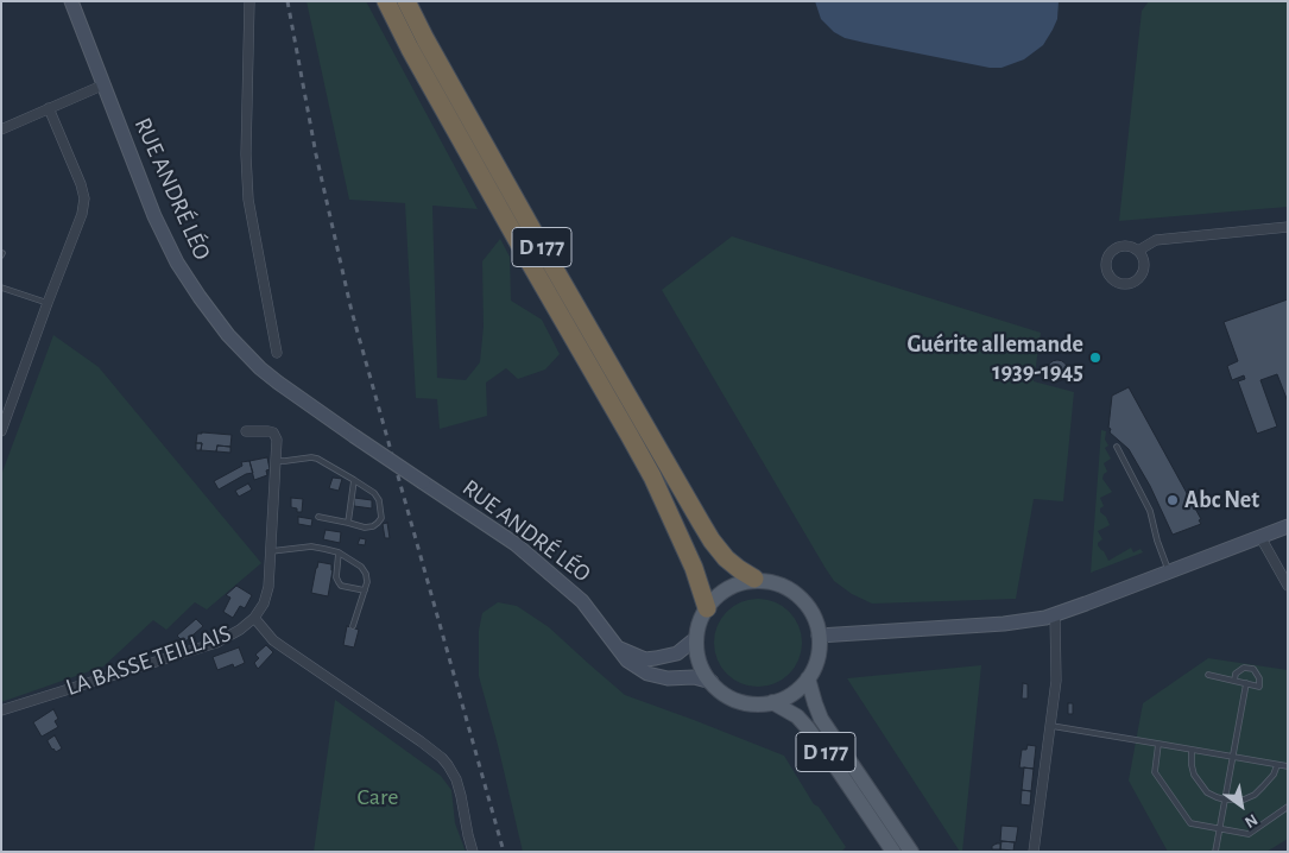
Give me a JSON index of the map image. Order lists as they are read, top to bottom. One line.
{"streets":{"highway":["D 177"],"street":["RUE ANDRÉ LÉO","LA BASSE TEILLAIS"]},"crossings":[["RUE ANDRÉ LÉO","D 177"]],"parks":["Care"],"places":["Guérite allemande 1939-1945","Abc Net"],"north":"bottom right"}
